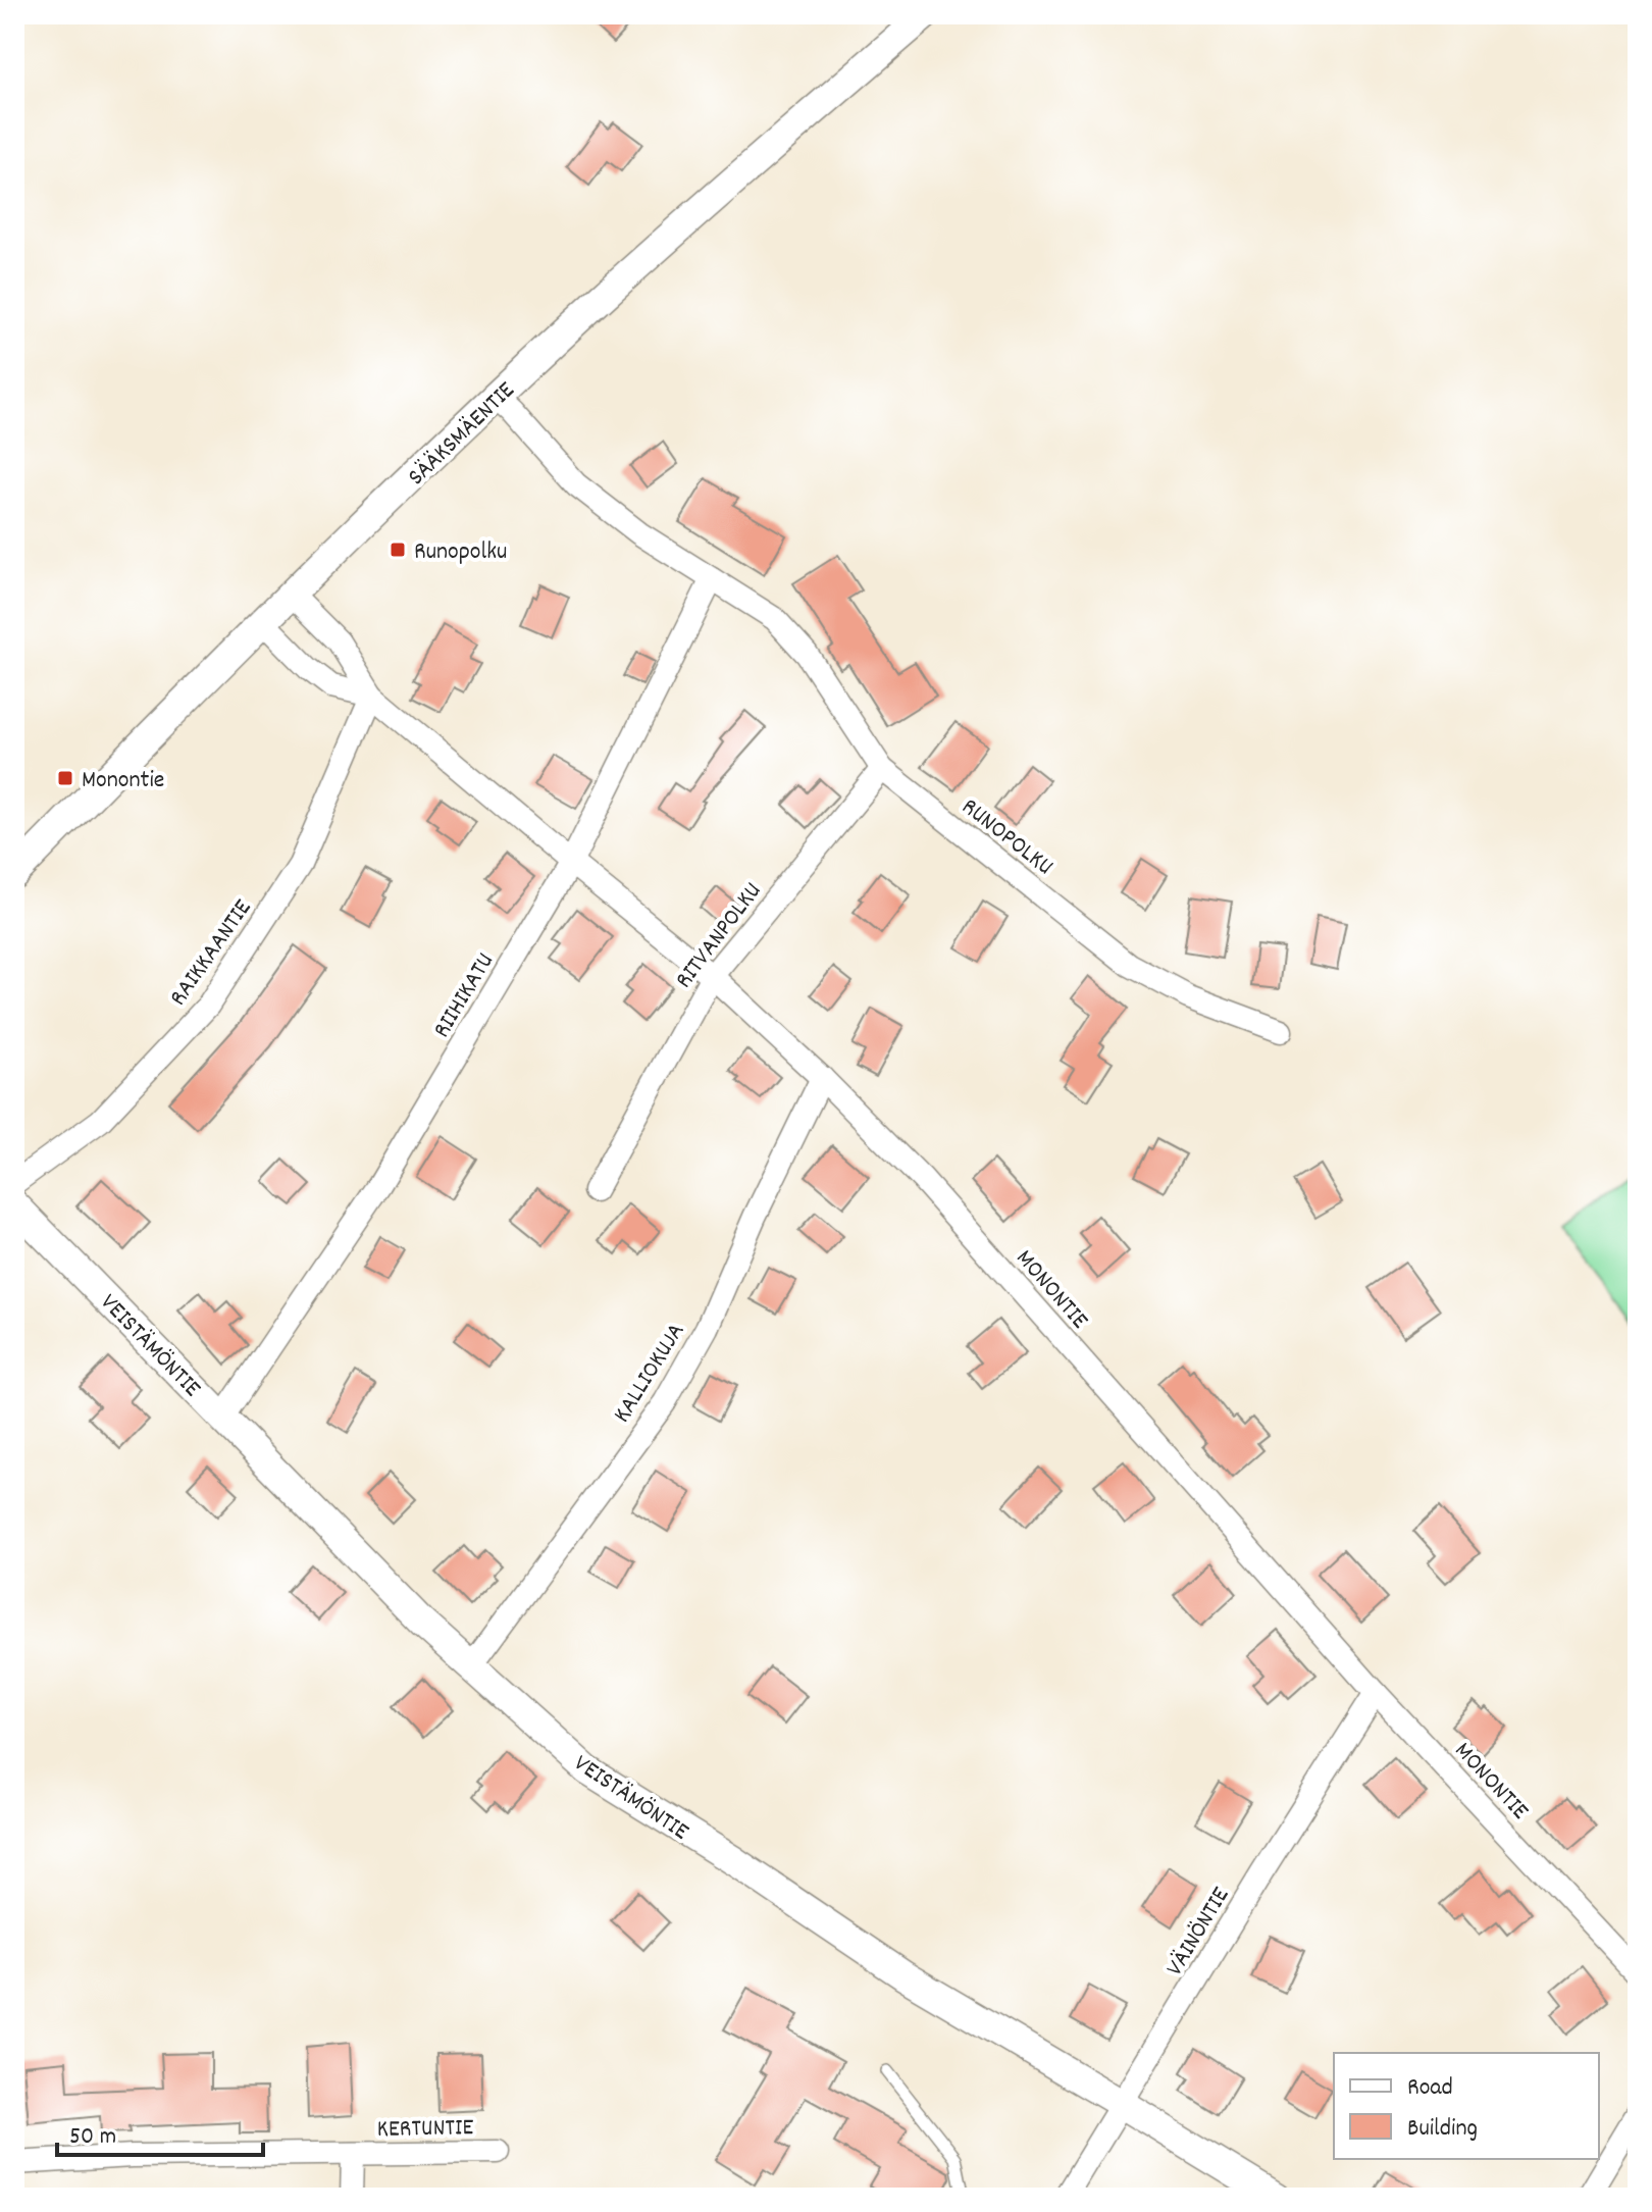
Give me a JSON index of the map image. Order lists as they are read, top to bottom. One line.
{"streets":{"street":["SÄÄKSMÄENTIE","RUNOPOLKU","RITVANPOLKU","RAIKKAANTIE","RIIHIKATU","MONONTIE","VEISTÄMÖNTIE","KALLIOKUJA","VÄINÖNTIE","KERTUNTIE"]},"crossings":[["SÄÄKSMÄENTIE","RUNOPOLKU"],["SÄÄKSMÄENTIE","MONONTIE"],["RUNOPOLKU","RITVANPOLKU"],["RUNOPOLKU","RIIHIKATU"],["RITVANPOLKU","MONONTIE"],["RAIKKAANTIE","MONONTIE"],["RIIHIKATU","MONONTIE"],["RIIHIKATU","VEISTÄMÖNTIE"],["MONONTIE","KALLIOKUJA"],["MONONTIE","VÄINÖNTIE"],["VEISTÄMÖNTIE","KALLIOKUJA"],["VEISTÄMÖNTIE","VÄINÖNTIE"]],"places":{"transit":["Runopolku","Monontie"]},"legend":["Road","Building"],"scale_bar":"50 m"}
